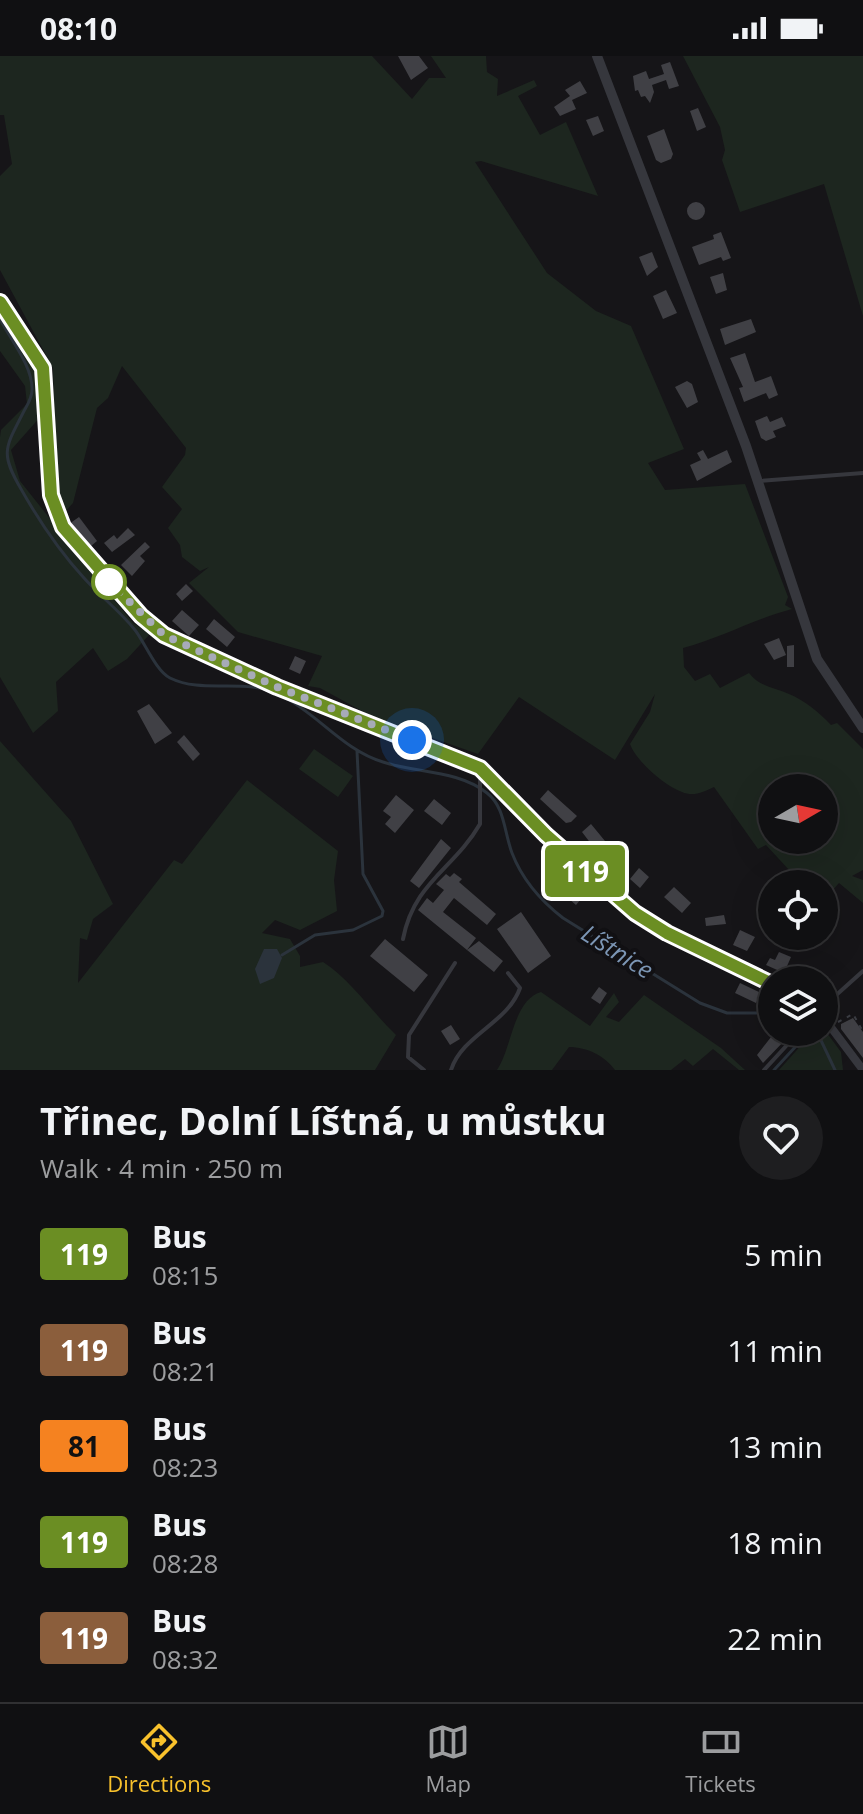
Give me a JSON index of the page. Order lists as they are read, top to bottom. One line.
{"water":["Líštnice"],"lines":["bus line 119"],"north":"right","page":{"status":"08:10","on_map":"119","heading":["Třinec, Dolní Líštná, u můstku","Walk · 4 min · 250 m"],"list":[{"mark":"119","name":"Bus","note":"08:15","value":"5 min"},{"mark":"119","name":"Bus","note":"08:21","value":"11 min"},{"mark":"81","name":"Bus","note":"08:23","value":"13 min"},{"mark":"119","name":"Bus","note":"08:28","value":"18 min"},{"mark":"119","name":"Bus","note":"08:32","value":"22 min"}],"tabs":["Directions","Map","Tickets"]}}
